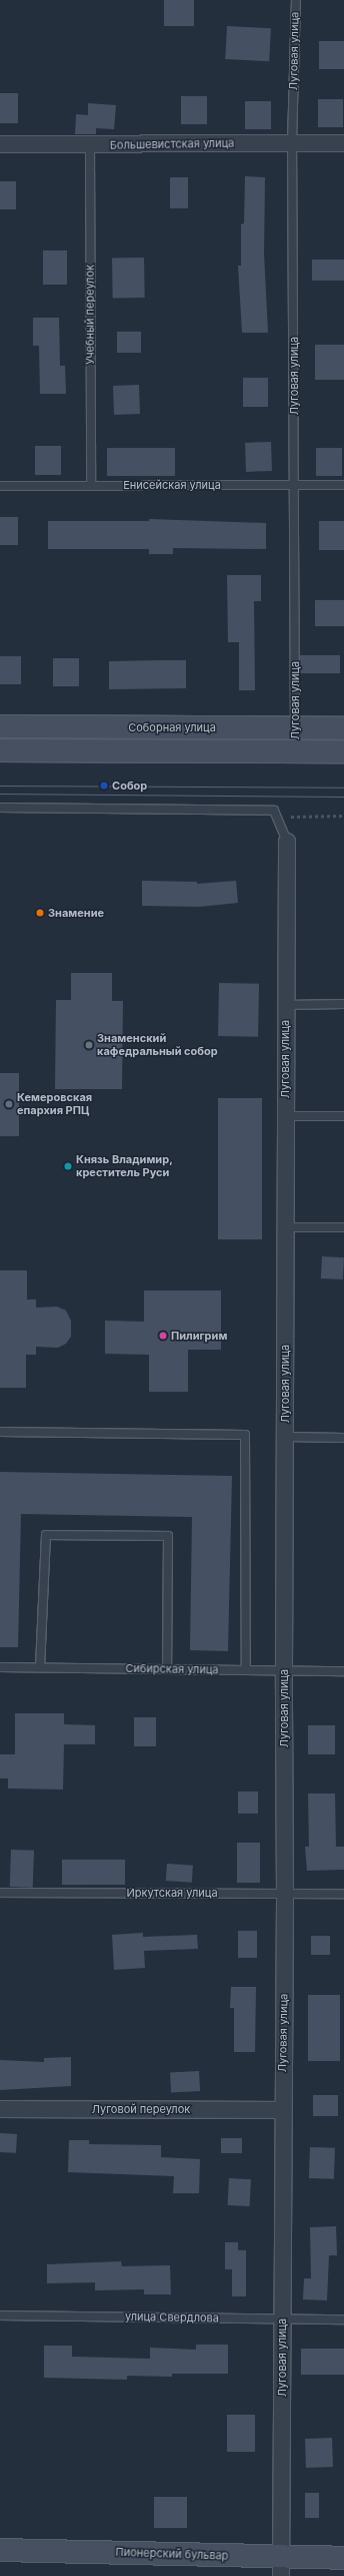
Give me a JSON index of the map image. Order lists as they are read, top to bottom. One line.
{"streets":{"main road":["Соборная улица","Пионерский бульвар"],"street":["Луговая улица","Большевистская улица","Луговой переулок"],"lane":["Учебный переулок","Енисейская улица","Сибирская улица","Иркутская улица","улица Свердлова"]},"crossings":[["Луговая улица","Большевистская улица"],["Луговая улица","Енисейская улица"],["Луговая улица","Соборная улица"],["Луговая улица","Сибирская улица"],["Луговая улица","Иркутская улица"],["Луговая улица","Луговой переулок"],["Луговая улица","улица Свердлова"],["Луговая улица","Пионерский бульвар"],["Большевистская улица","Учебный переулок"],["Учебный переулок","Енисейская улица"]],"places":["Собор","Знамение","Знаменский кафедральный собор","Кемеровская епархия РПЦ","Князь Владимир, креститель Руси","Пилигрим"]}
